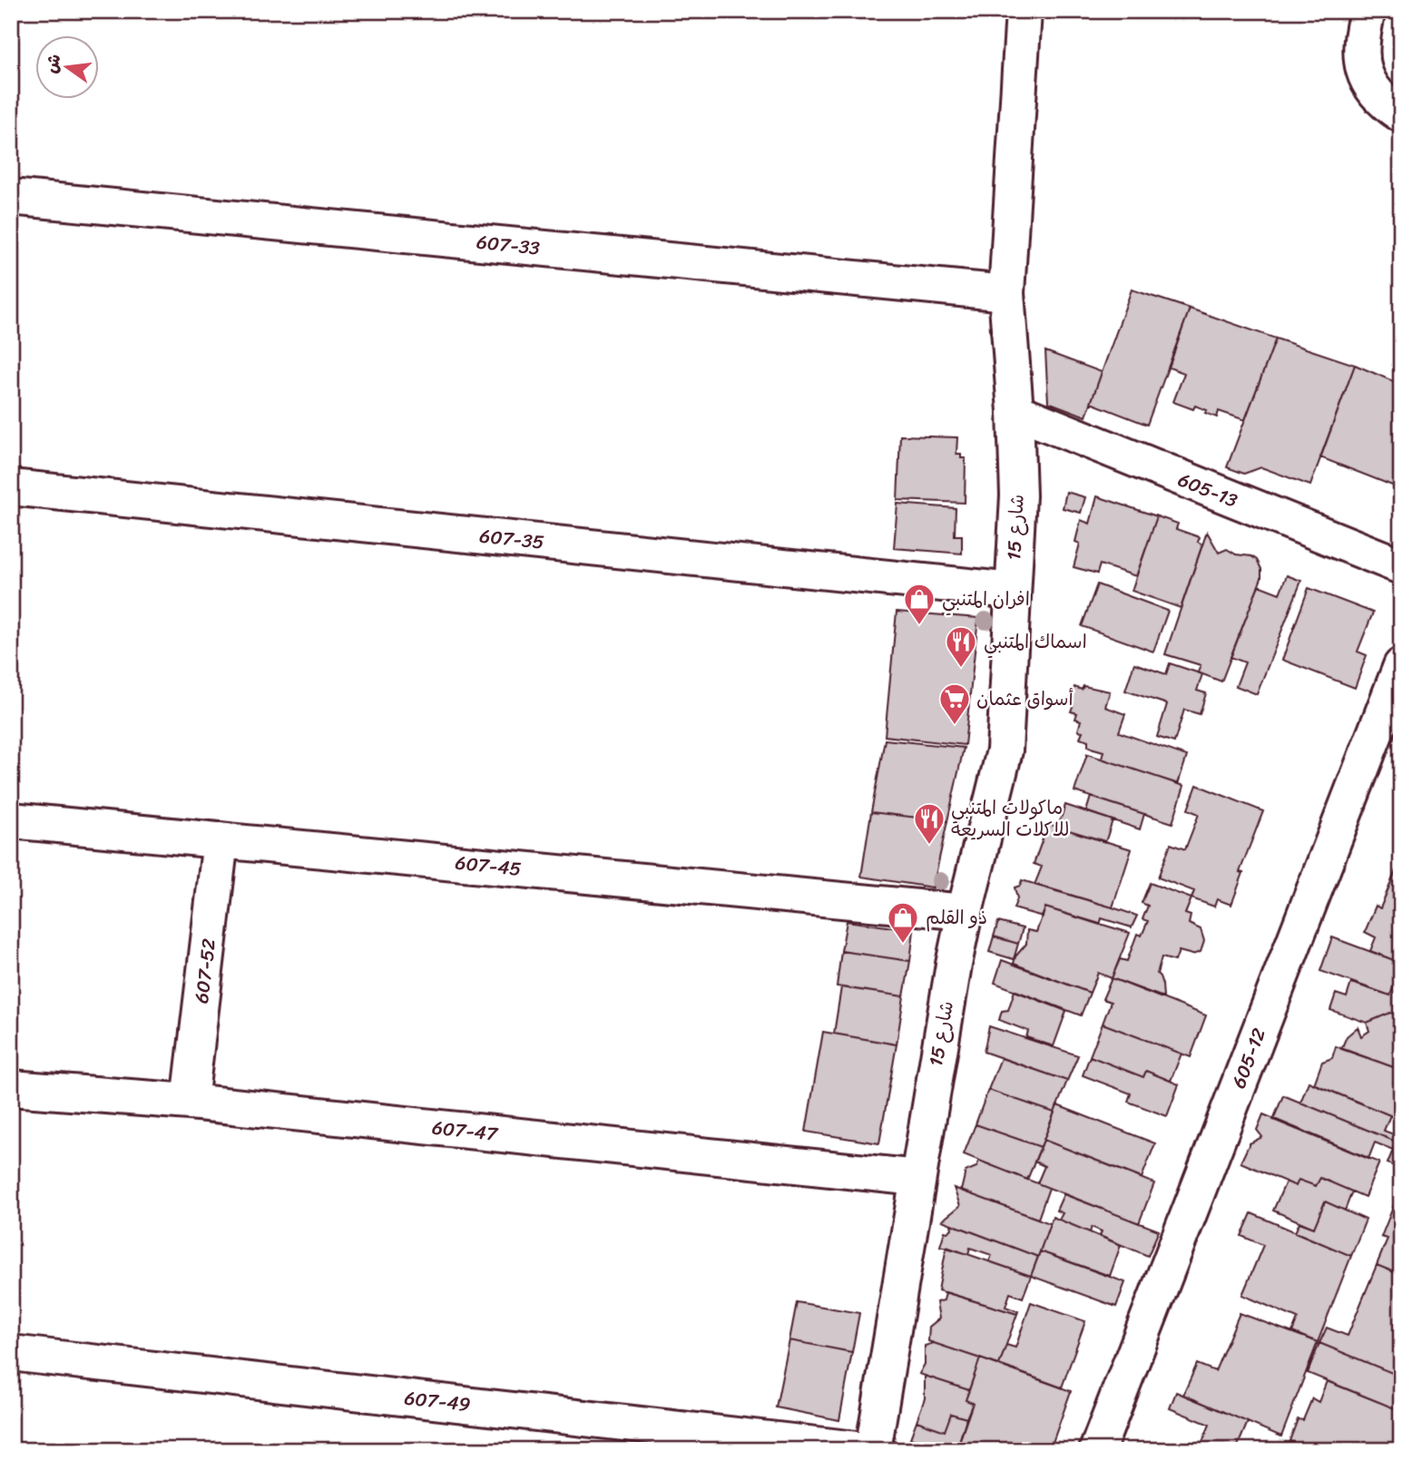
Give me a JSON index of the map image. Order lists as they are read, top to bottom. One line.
{"streets":{"street":["607-33","605-13","شارع 15","607-35","607-45","607-52","605-12","607-47","607-49"]},"crossings":[["607-33","شارع 15"],["605-13","شارع 15"],["شارع 15","607-35"],["شارع 15","607-45"],["شارع 15","607-47"],["607-45","607-52"],["607-52","607-47"]],"places":{"shop":["افران المتنبي","ذو القلم"],"restaurant":["اسماك المتنبي","ماكولات المتنبي للاكلات السريعة"],"supermarket":["أسواق عثمان"]},"north":"left"}
